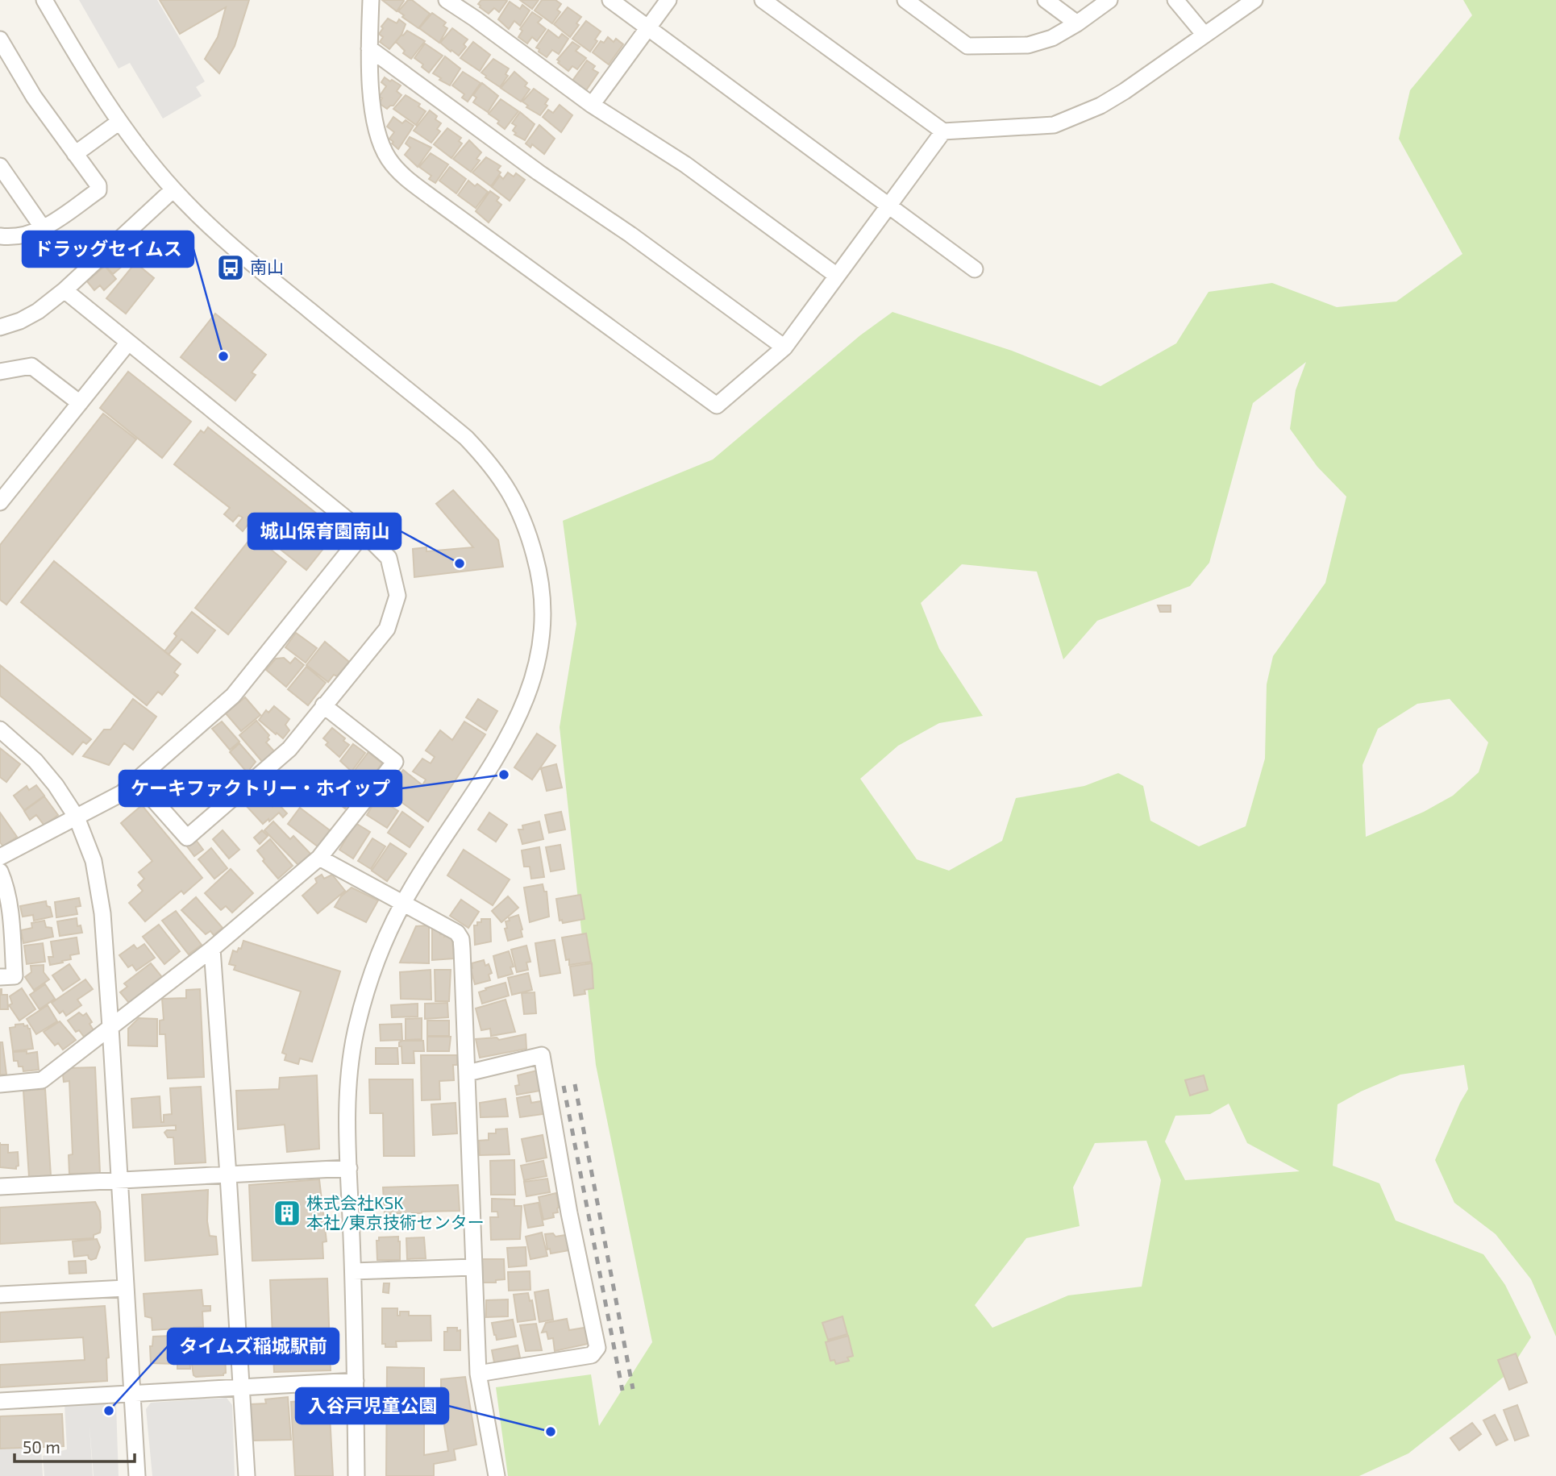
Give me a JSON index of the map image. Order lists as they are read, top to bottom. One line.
{"places":{"bus stop":["南山"],"other":["ドラッグセイムス","城山保育園南山","ケーキファクトリー・ホイップ","タイムズ稲城駅前","入谷戸児童公園"],"building":["株式会社KSK 本社/東京技術センター"]},"scale_bar":"50 m"}
